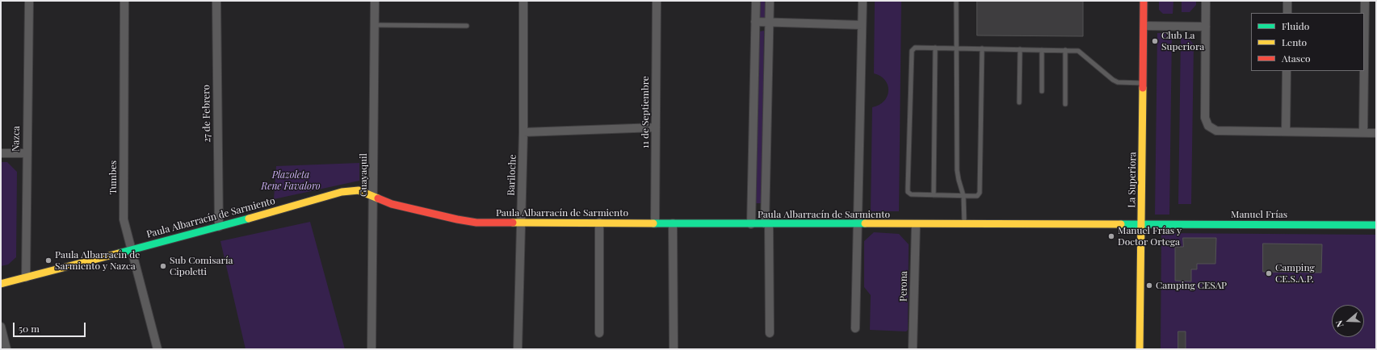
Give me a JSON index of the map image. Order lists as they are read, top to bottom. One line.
{"streets":{"street":["11 de Septiembre","27 de Febrero","Nazca","Guayaquil","Bariloche","Tumbes","La Superiora","Paula Albarracín de Sarmiento","Manuel Frías","Perona"]},"crossings":[["11 de Septiembre","Paula Albarracín de Sarmiento"],["27 de Febrero","Paula Albarracín de Sarmiento"],["Nazca","Paula Albarracín de Sarmiento"],["Guayaquil","Paula Albarracín de Sarmiento"],["Bariloche","Paula Albarracín de Sarmiento"],["Tumbes","Paula Albarracín de Sarmiento"],["La Superiora","Paula Albarracín de Sarmiento"],["La Superiora","Manuel Frías"],["Paula Albarracín de Sarmiento","Manuel Frías"],["Paula Albarracín de Sarmiento","Perona"]],"parks":["Plazoleta Rene Favaloro"],"places":["Club La Superiora","Manuel Frías y Doctor Ortega","Paula Albarracín de Sarmiento y Nazca","Sub Comisaría Cipoletti","Camping CE.S.A.P.","Camping CESAP"],"legend":["Fluido","Lento","Atasco"],"scale_bar":"50 m","north":"left"}
